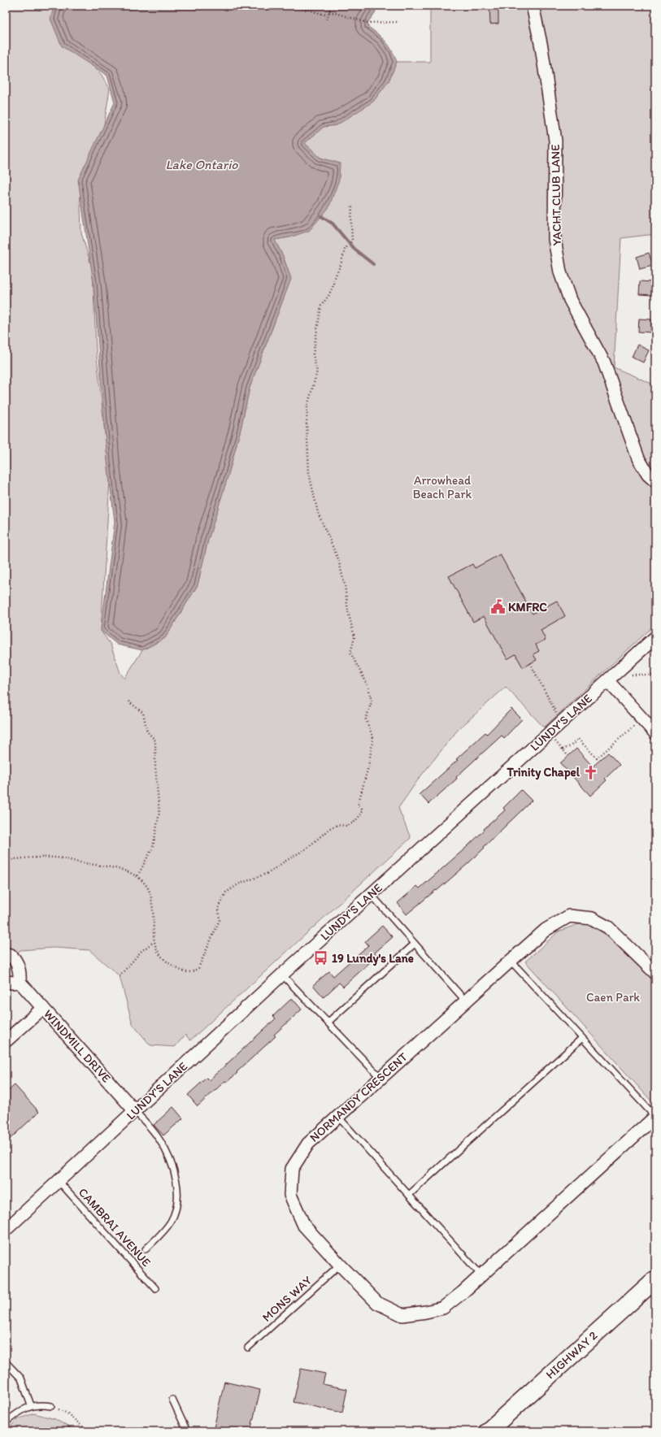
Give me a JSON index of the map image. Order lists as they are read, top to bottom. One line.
{"streets":{"main road":["HIGHWAY 2"],"street":["YACHT CLUB LANE","LUNDY'S LANE","WINDMILL DRIVE","NORMANDY CRESCENT"],"lane":["CAMBRAI AVENUE","MONS WAY"]},"crossings":[["LUNDY'S LANE","WINDMILL DRIVE"],["LUNDY'S LANE","CAMBRAI AVENUE"],["NORMANDY CRESCENT","MONS WAY"]],"water":["Lake Ontario"],"parks":["Arrowhead Beach Park","Caen Park"],"places":{"public building":["KMFRC"],"church":["Trinity Chapel"],"bus stop":["19 Lundy's Lane"]}}
